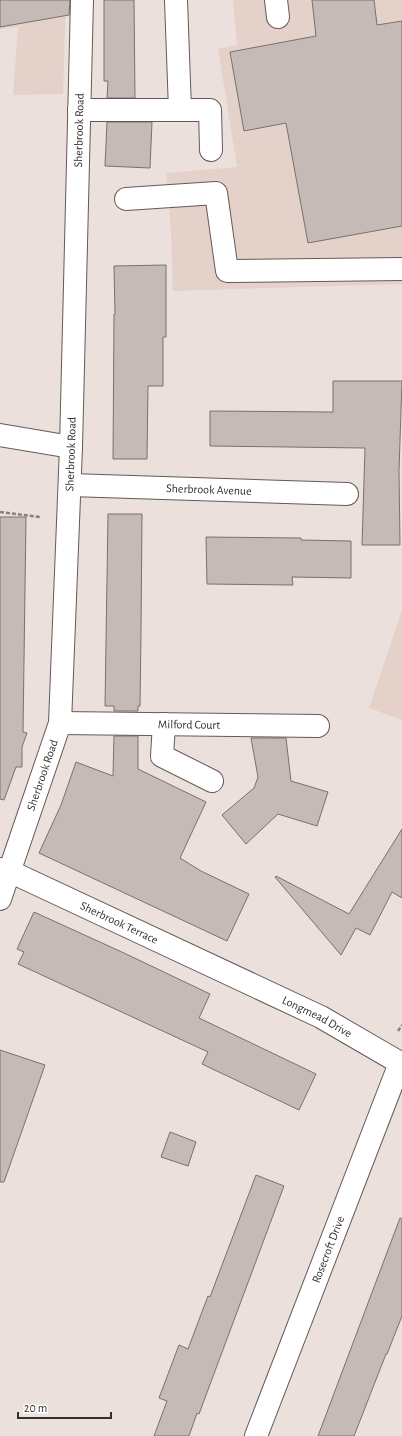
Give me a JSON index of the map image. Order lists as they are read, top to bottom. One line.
{"streets":{"street":["Sherbrook Road","Sherbrook Avenue","Milford Court","Sherbrook Terrace","Longmead Drive","Rosecroft Drive"]},"crossings":[["Sherbrook Road","Sherbrook Avenue"],["Sherbrook Road","Milford Court"],["Sherbrook Road","Sherbrook Terrace"],["Sherbrook Terrace","Longmead Drive"],["Longmead Drive","Rosecroft Drive"]],"scale_bar":"20 m"}
